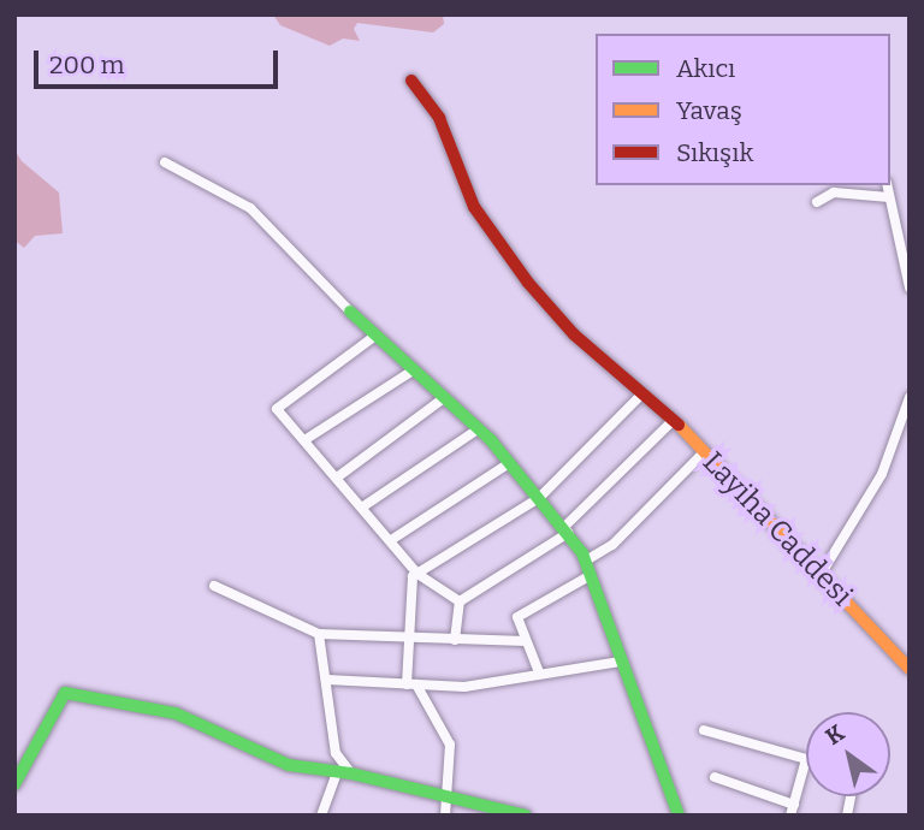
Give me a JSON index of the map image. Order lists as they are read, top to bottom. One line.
{"streets":{"street":["Layiha Caddesi"]},"legend":["Akıcı","Yavaş","Sıkışık"],"scale_bar":"200 m","north":"top left"}
